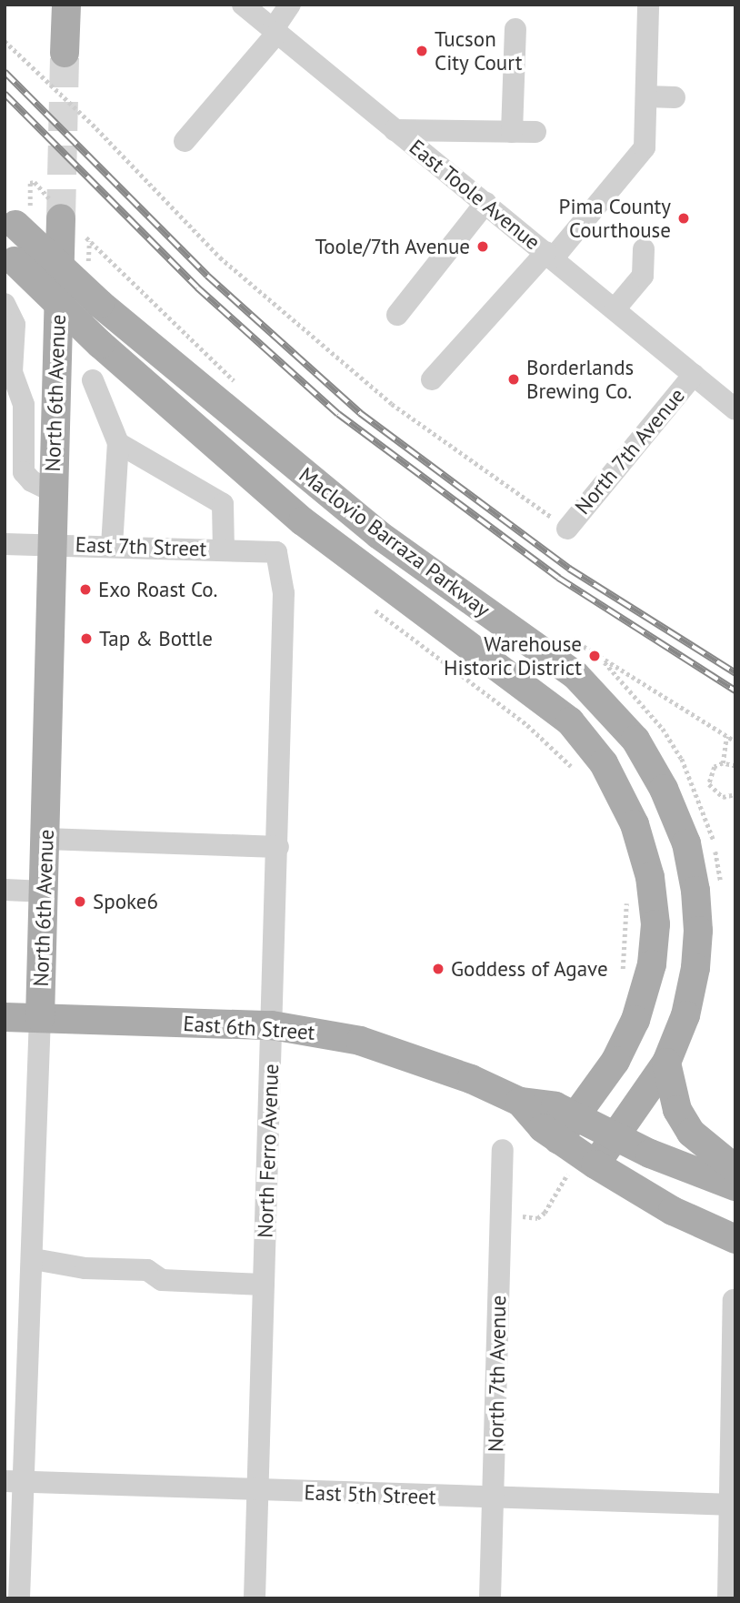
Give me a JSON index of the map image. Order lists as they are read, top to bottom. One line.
{"streets":{"main road":["North 6th Avenue","Maclovio Barraza Parkway","East 6th Street"],"street":["East Toole Avenue","North 7th Avenue","East 7th Street","North Ferro Avenue","East 5th Street"]},"crossings":[["East Toole Avenue","North 7th Avenue"],["North 6th Avenue","East 7th Street"],["North 6th Avenue","East 6th Street"],["North 6th Avenue","East 5th Street"],["North 7th Avenue","East 5th Street"],["Maclovio Barraza Parkway","East 6th Street"],["East 7th Street","North Ferro Avenue"],["East 6th Street","North Ferro Avenue"],["North Ferro Avenue","East 5th Street"]],"places":["Tucson City Court","Pima County Courthouse","Toole/7th Avenue","Borderlands Brewing Co.","Exo Roast Co.","Tap & Bottle","Warehouse Historic District","Spoke6","Goddess of Agave"]}
